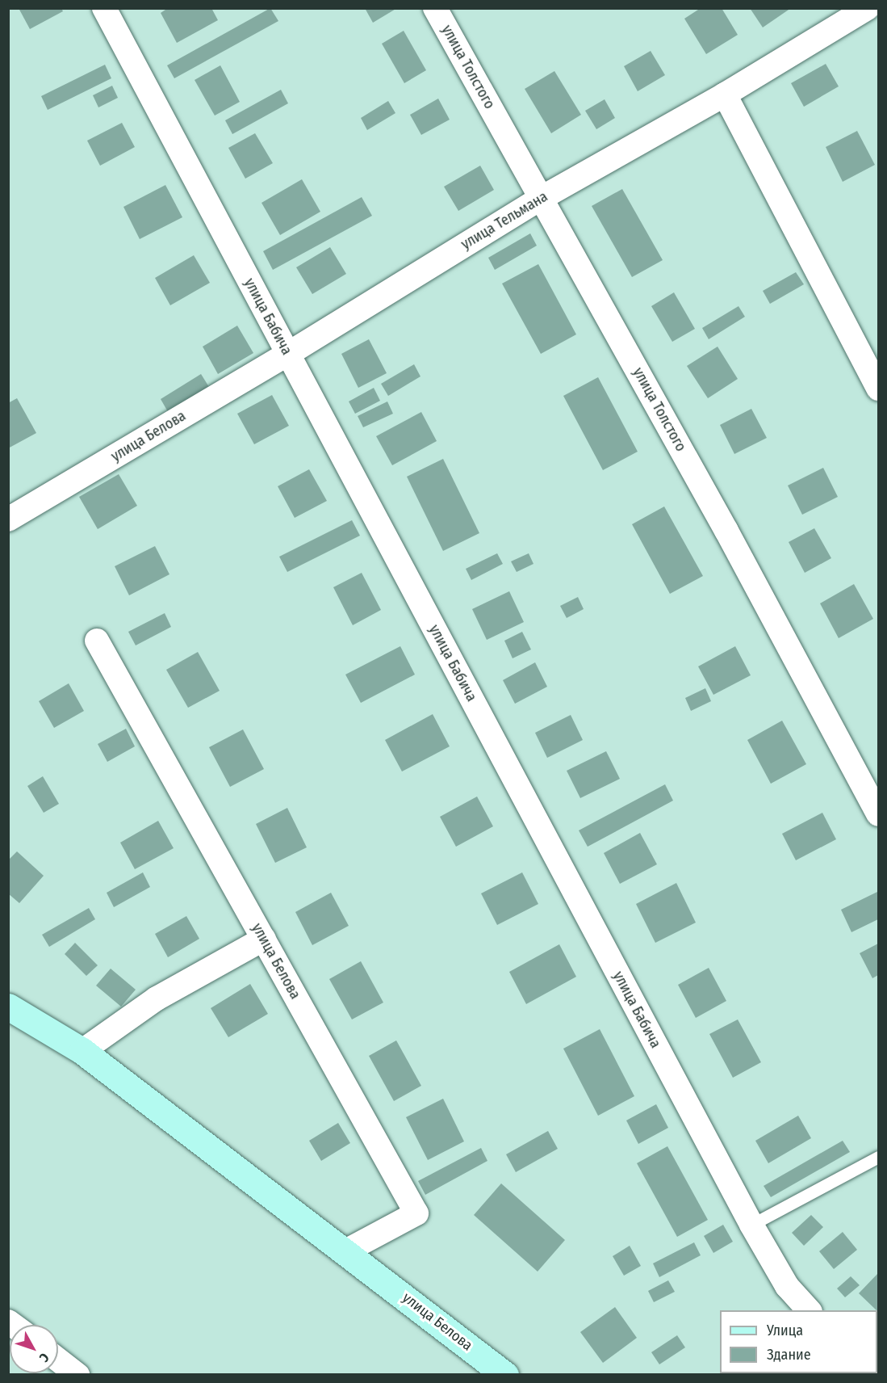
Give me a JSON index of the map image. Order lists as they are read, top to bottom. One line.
{"streets":{"main road":["улица Белова"],"street":["улица Толстого","улица Тельмана","улица Бабича"]},"crossings":[["улица Толстого","улица Тельмана"],["улица Тельмана","улица Бабича"],["улица Тельмана","улица Белова"],["улица Бабича","улица Белова"]],"legend":["Улица","Здание"],"north":"bottom right"}
